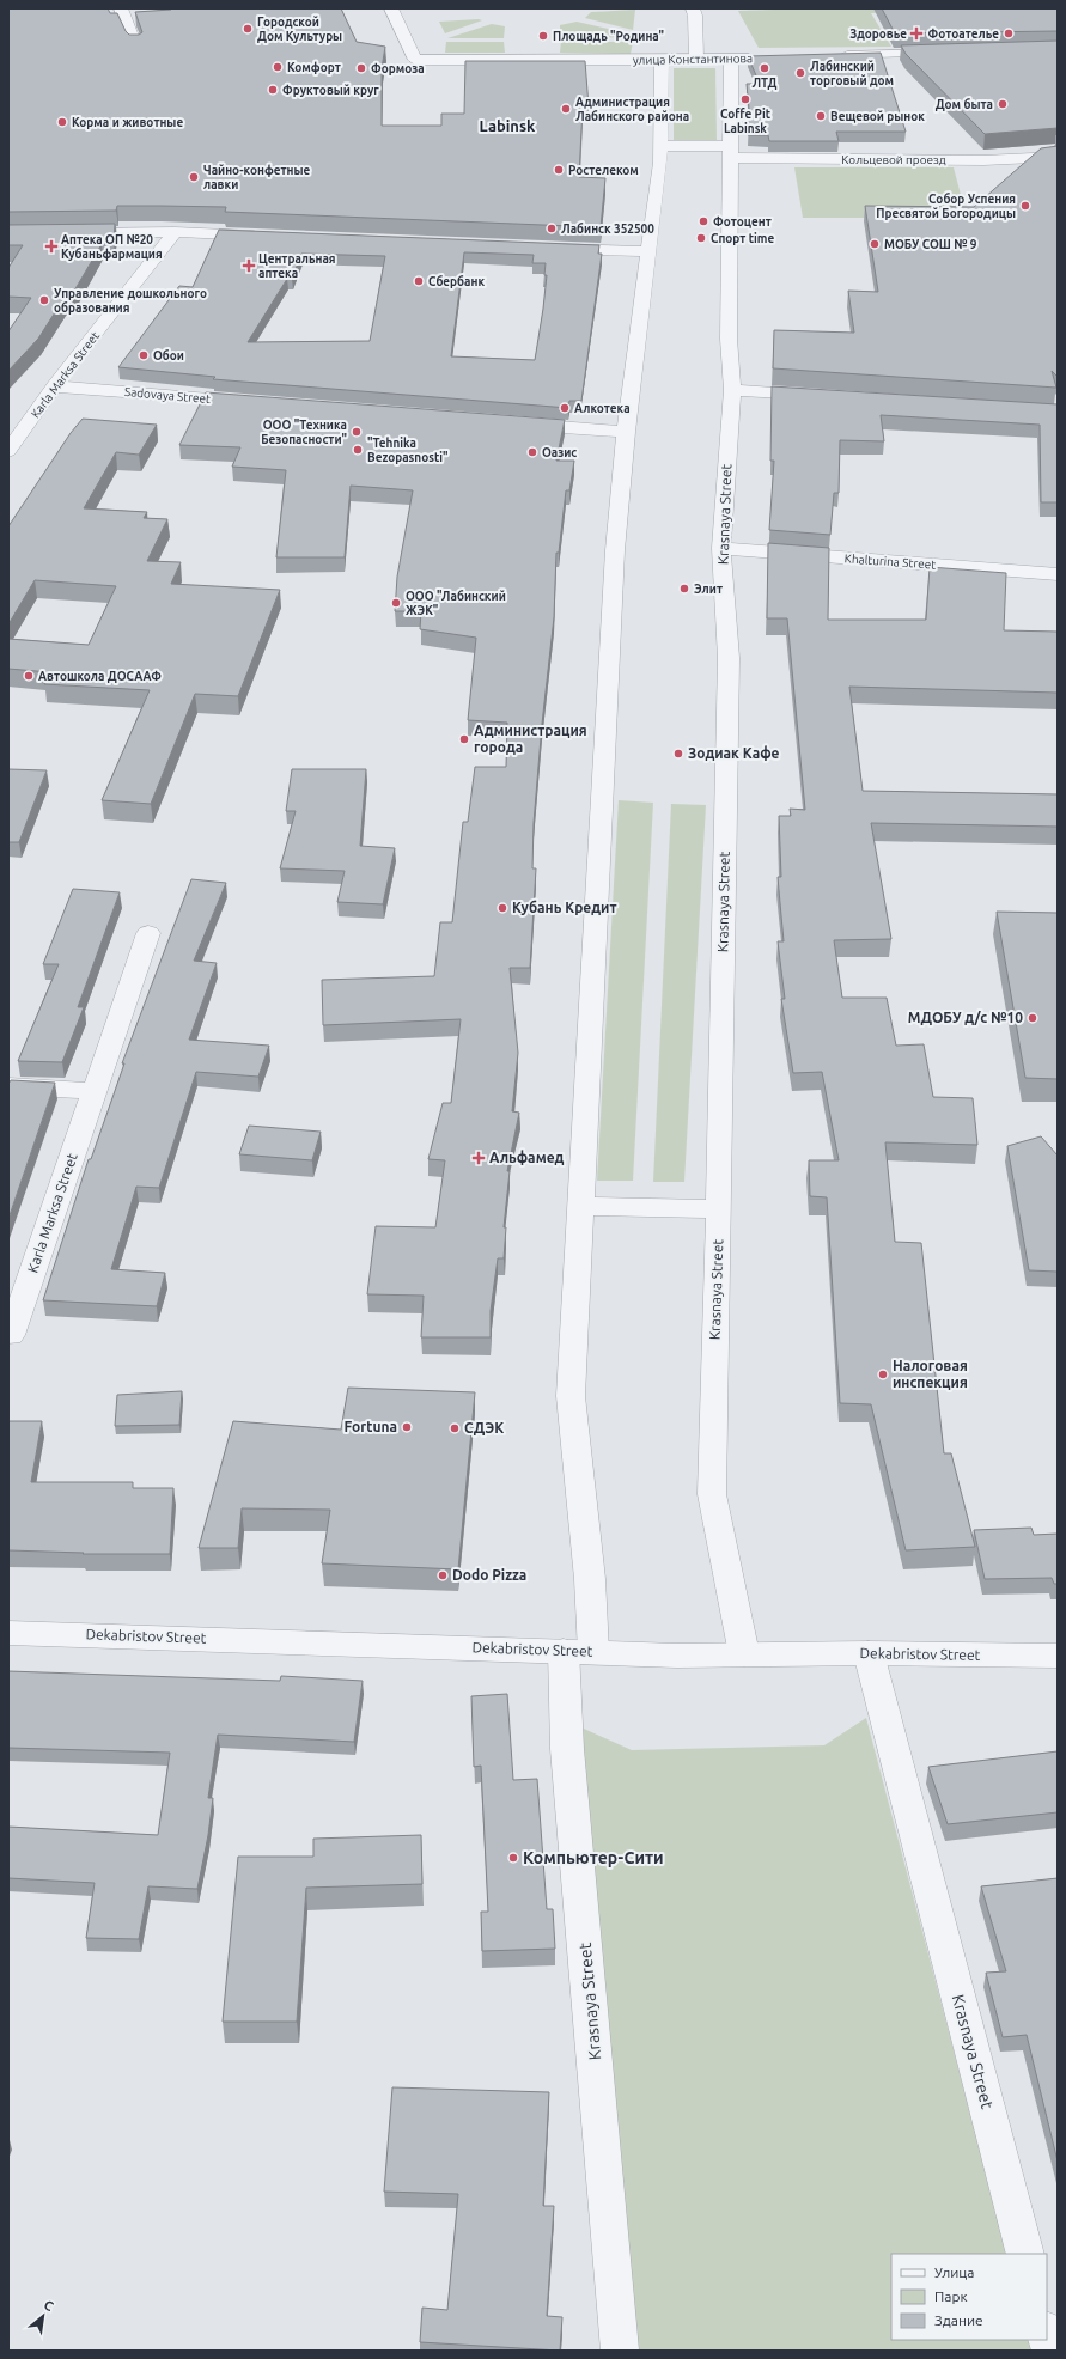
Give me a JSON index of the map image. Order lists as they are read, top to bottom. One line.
{"streets":{"street":["улица Константинова","Кольцевой проезд","Karla Marksa Street","Sadovaya Street","Krasnaya Street","Khalturina Street","Dekabristov Street"]},"crossings":[["улица Константинова","Krasnaya Street"],["Кольцевой проезд","Krasnaya Street"],["Karla Marksa Street","Sadovaya Street"],["Krasnaya Street","Khalturina Street"],["Krasnaya Street","Dekabristov Street"]],"districts":["Labinsk"],"places":{"other":["Городской Дом Культуры","Фотоателье","Площадь \"Родина\"","Комфорт","Формоза","ЛТД","Лабинский торговый дом","Фруктовый круг","Coffe Pit Labinsk","Дом быта","Администрация Лабинского района","Вещевой рынок","Корма и животные","Ростелеком","Чайно-конфетные лавки","Собор Успения Пресвятой Богородицы","Фотоцент","Лабинск 352500","Спорт time","МОБУ СОШ № 9","Сбербанк","Управление дошкольного образования","Обои","Алкотека","ООО \"Техника Безопасности\"","\"Tehnika Bezopasnosti\"","Оазис","Элит","ООО \"Лабинский ЖЭК\"","Автошкола ДОСААФ","Администрация города","Зодиак Кафе","Кубань Кредит","МДОБУ д/с №10","Налоговая инспекция","Fortuna","СДЭК","Dodo Pizza","Компьютер-Сити"],"health":["Здоровье","Аптека ОП №20 Кубаньфармация","Центральная аптека","Альфамед"]},"legend":["Улица","Парк","Здание"],"north":"top right"}
